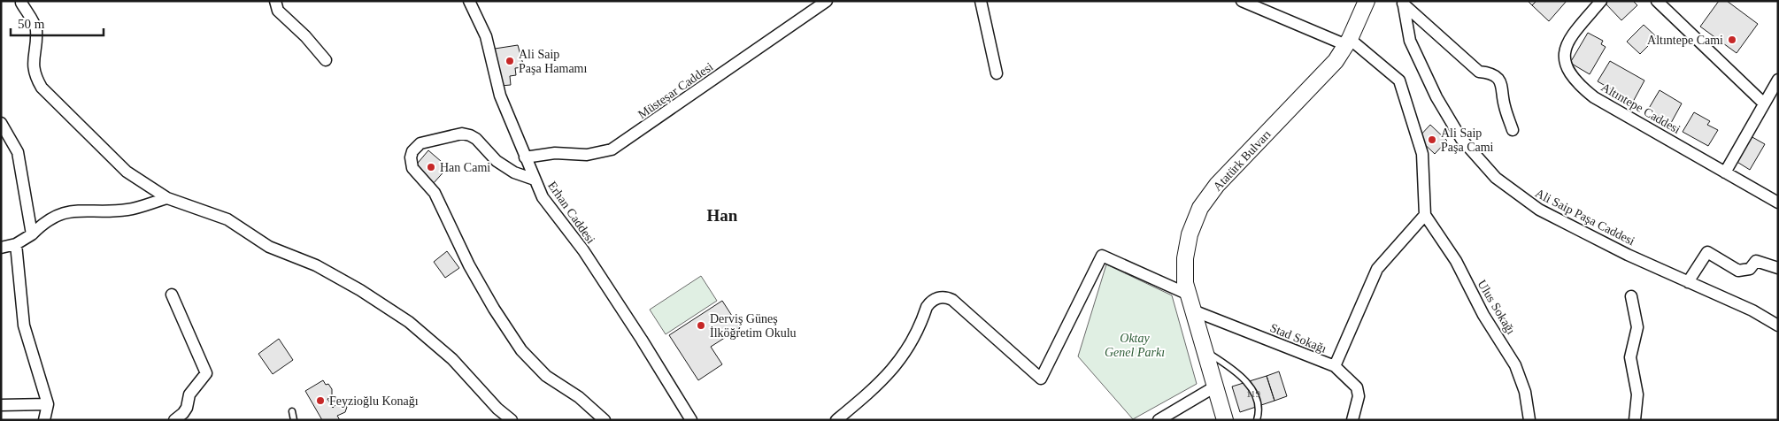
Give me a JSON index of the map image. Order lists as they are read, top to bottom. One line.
{"streets":{"main road":["Atatürk Bulvarı"],"street":["Müsteşar Caddesi","Altıntepe Caddesi","Erhan Caddesi","Ali Saip Paşa Caddesi","Ulus Sokağı","Stad Sokağı"]},"crossings":[["Müsteşar Caddesi","Erhan Caddesi"],["Atatürk Bulvarı","Stad Sokağı"]],"districts":["Han"],"parks":["Oktay Genel Parkı"],"places":["Altıntepe Cami","Ali Saip Paşa Hamamı","Ali Saip Paşa Cami","Han Cami","Derviş Güneş İlköğretim Okulu","Feyzioğlu Konağı"],"house_numbers":["119"],"scale_bar":"50 m"}
